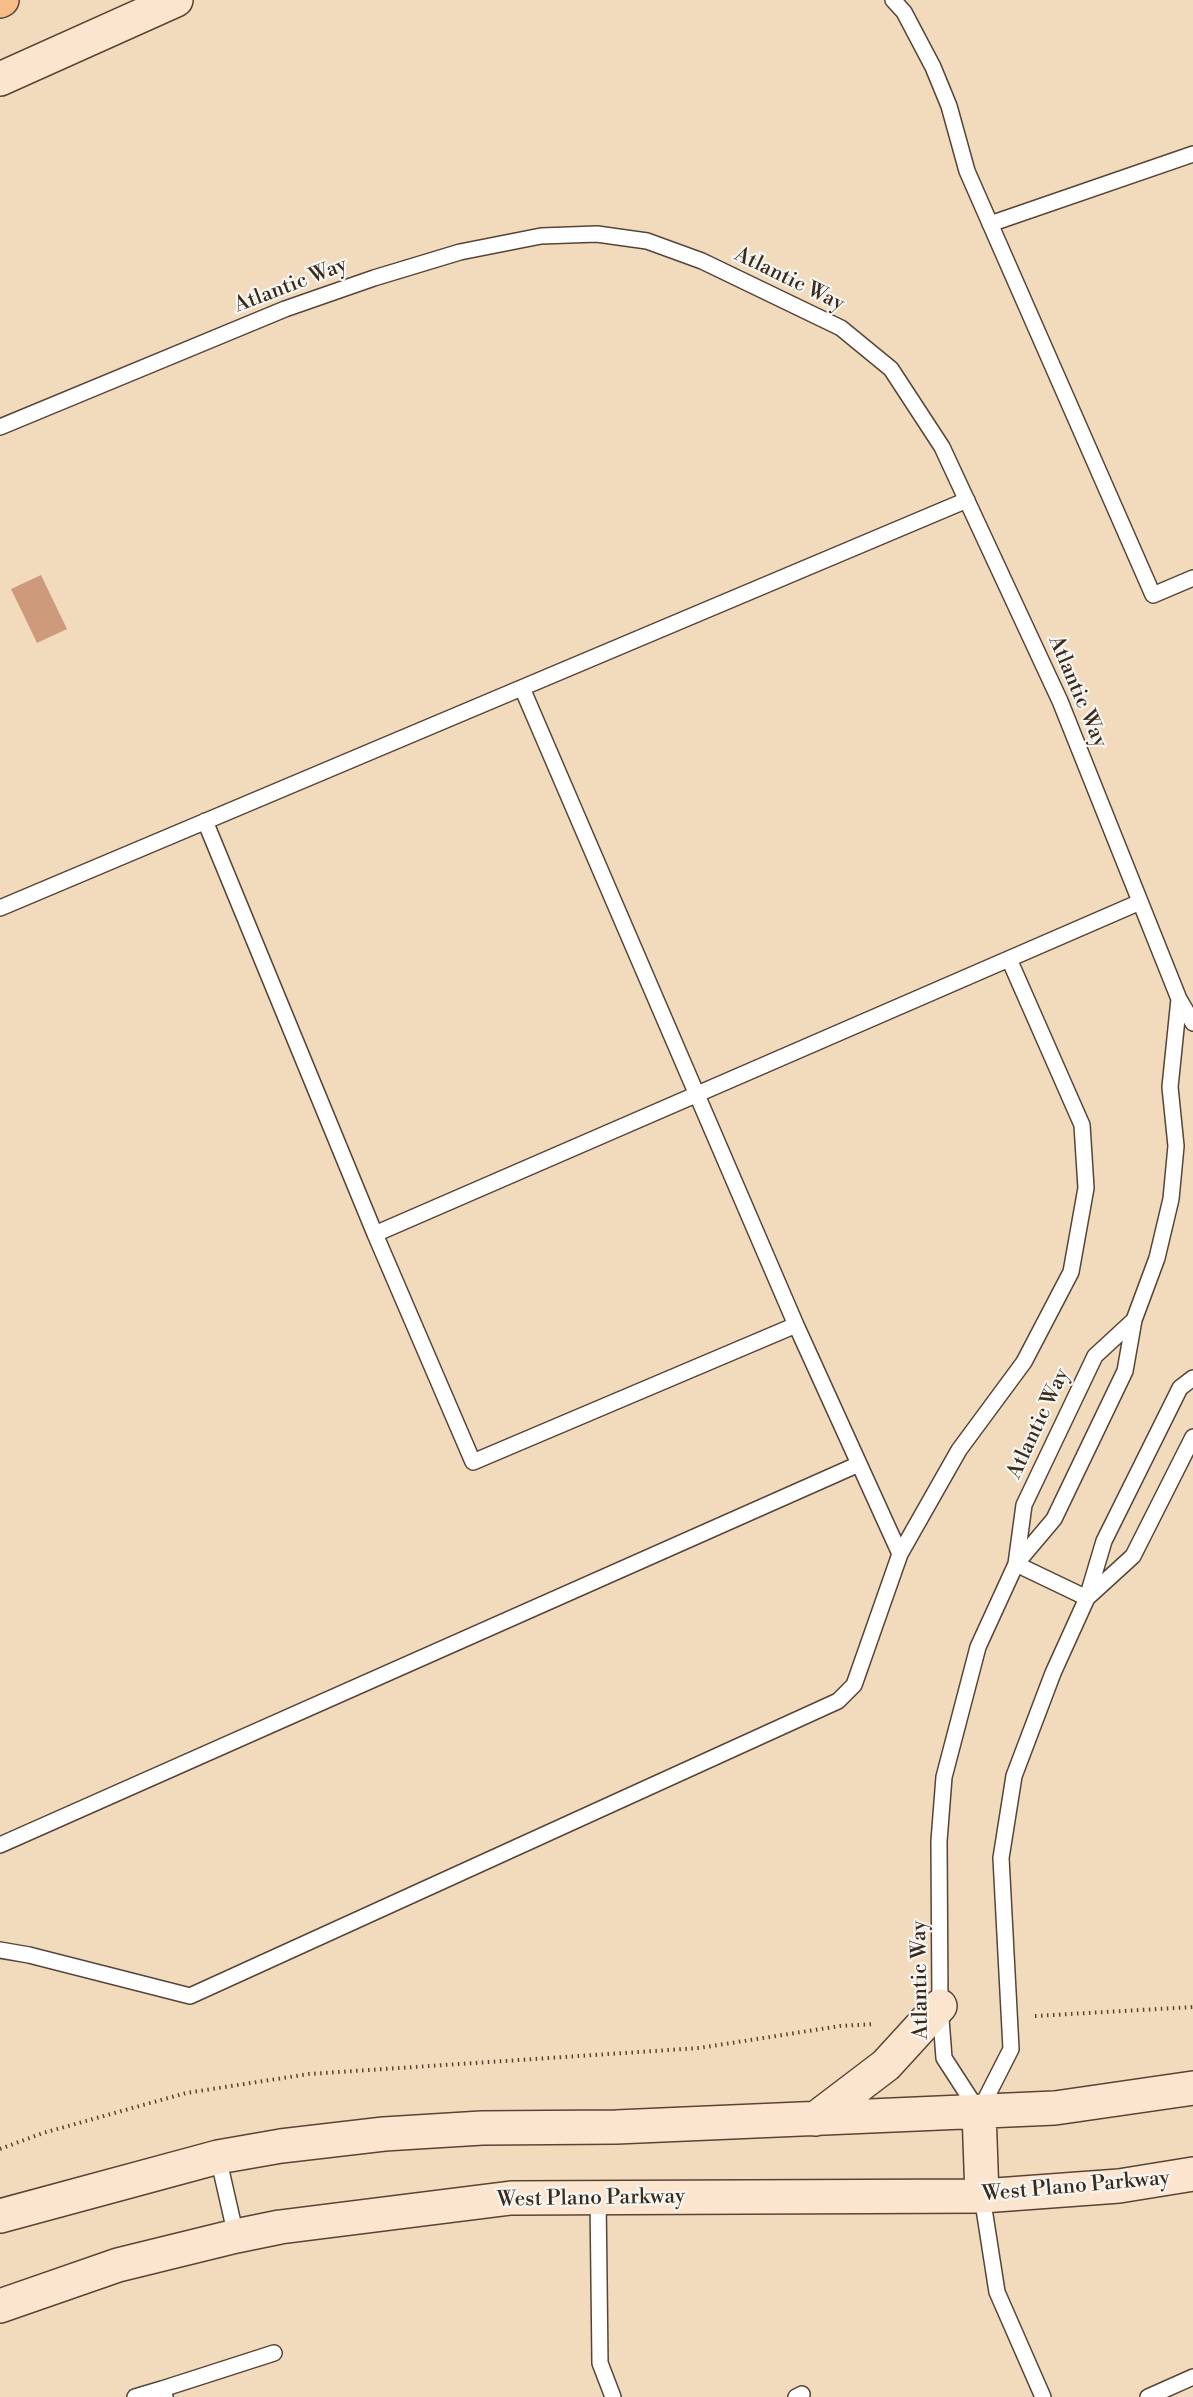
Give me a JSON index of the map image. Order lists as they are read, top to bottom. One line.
{"streets":{"main road":["West Plano Parkway"],"lane":["Atlantic Way"]}}
